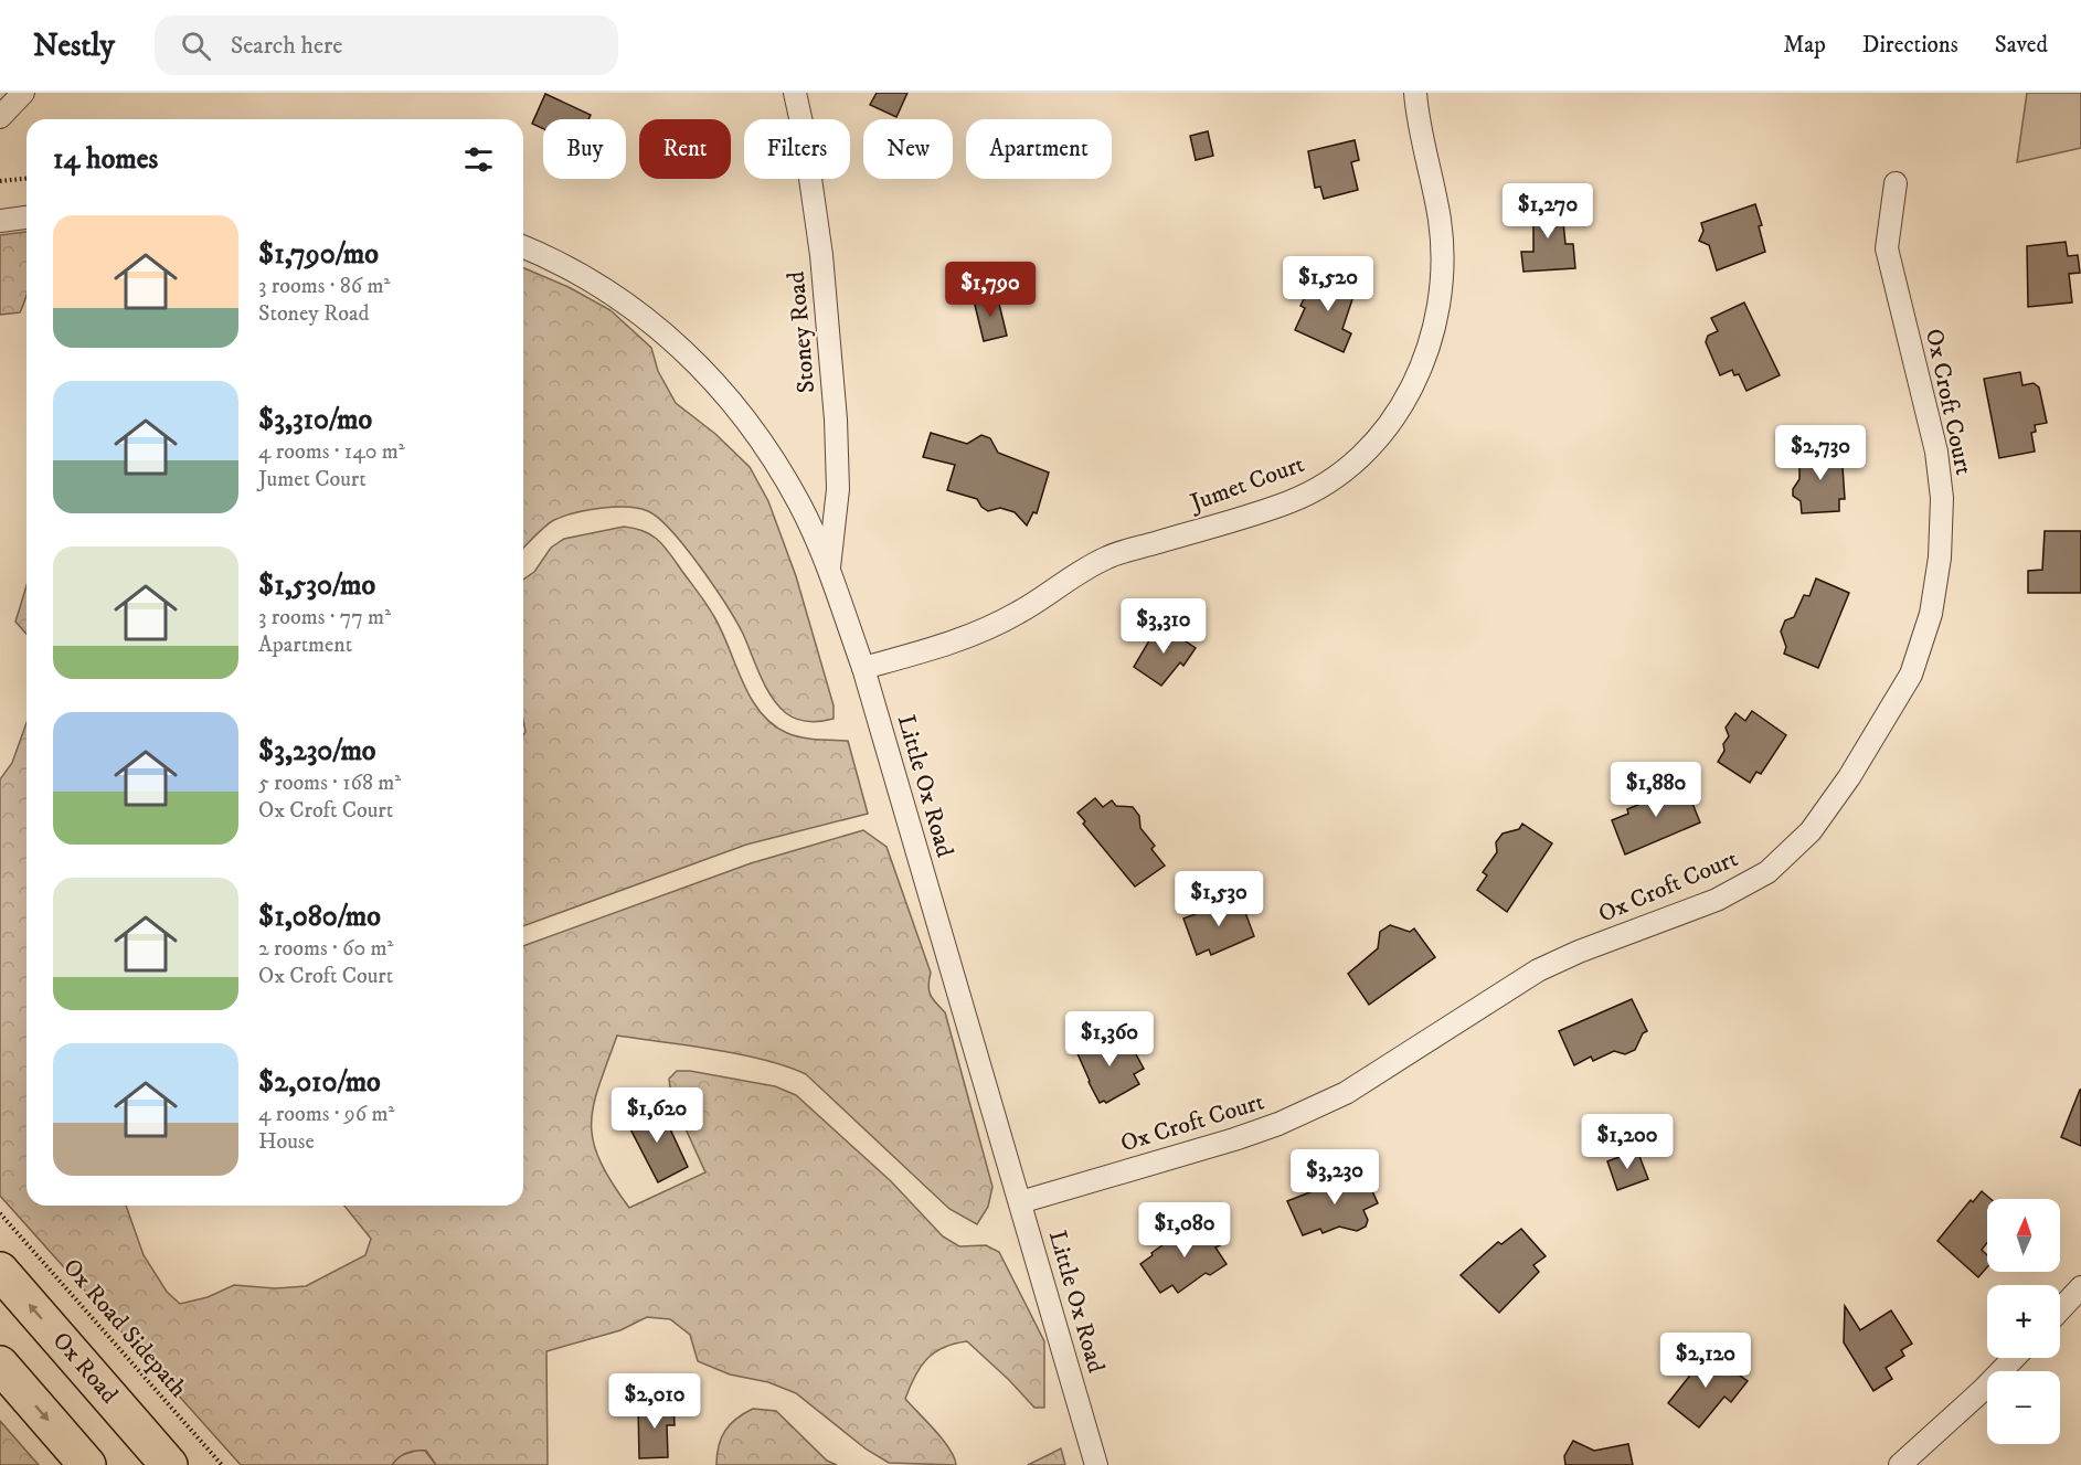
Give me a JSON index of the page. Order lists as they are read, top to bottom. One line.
{"streets":{"highway":["Ox Road"],"street":["Stoney Road","Ox Croft Court","Jumet Court","Little Ox Road"],"path":["Ox Road Sidepath"]},"crossings":[["Stoney Road","Little Ox Road"],["Ox Croft Court","Little Ox Road"],["Jumet Court","Little Ox Road"]],"north":"top","page":{"header":"Nestly","search":"Search here","nav":["Map","Directions","Saved"],"chip":["Buy","Rent","Filters","New","Apartment"],"heading":"14 homes","price":["$1,270","$1,520","$1,790","$2,730","$3,310","$1,880","$1,530","$1,360","$1,620","$1,200","$3,230","$1,080","$2,120","$2,010"],"list":[{"name":"$1,790/mo","note":"3 rooms · 86 m² · Stoney Road"},{"name":"$3,310/mo","note":"4 rooms · 140 m² · Jumet Court"},{"name":"$1,530/mo","note":"3 rooms · 77 m² · Apartment"},{"name":"$3,230/mo","note":"5 rooms · 168 m² · Ox Croft Court"},{"name":"$1,080/mo","note":"2 rooms · 60 m² · Ox Croft Court"},{"name":"$2,010/mo","note":"4 rooms · 96 m² · House"}],"map_buttons":["+","−"]}}
